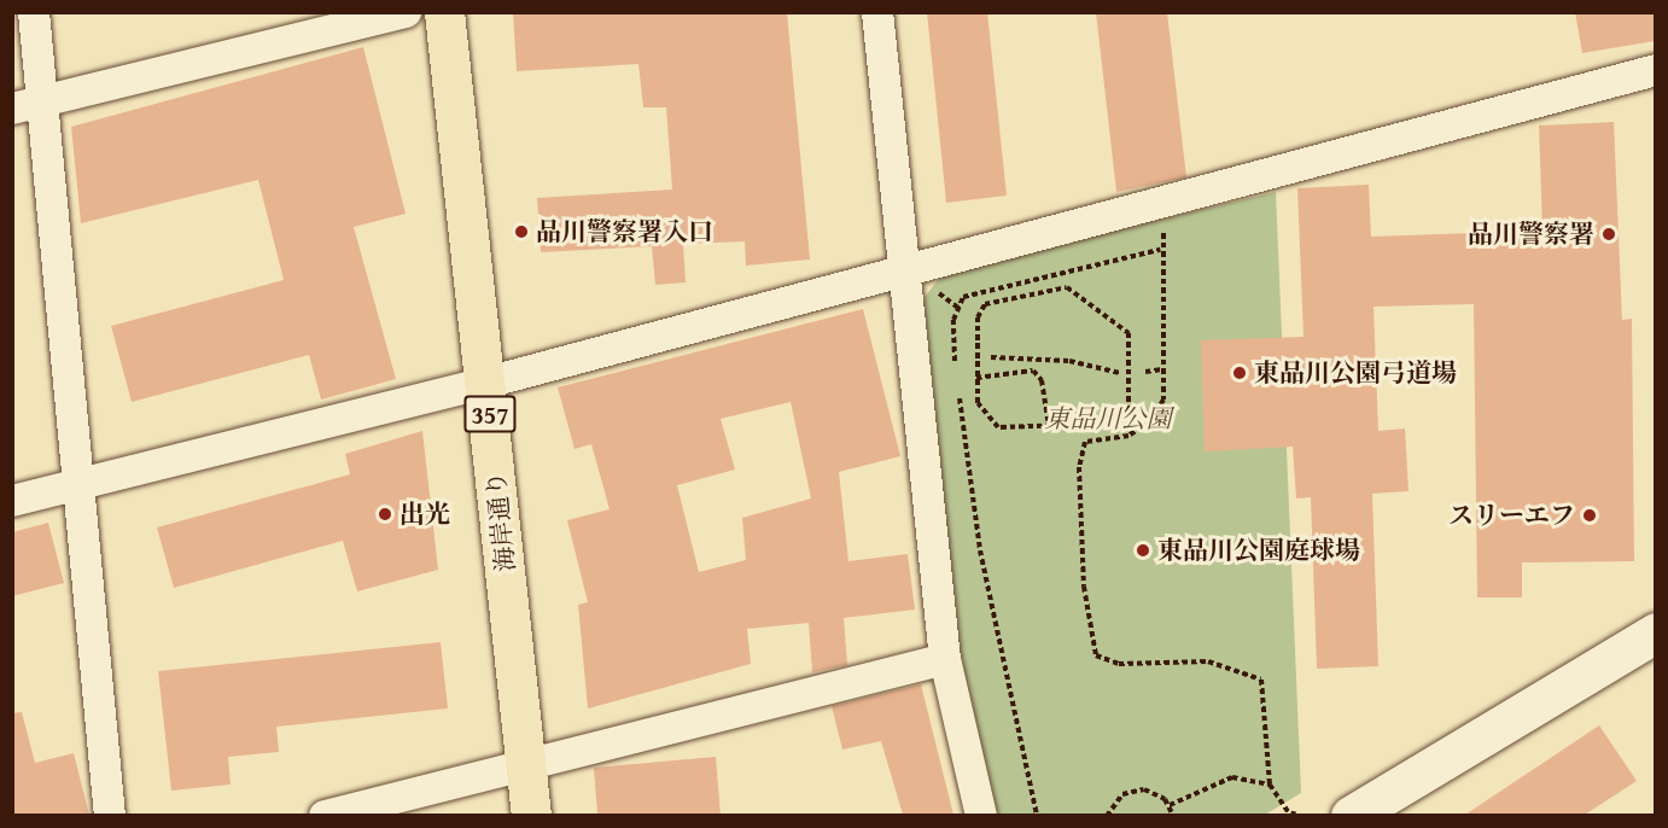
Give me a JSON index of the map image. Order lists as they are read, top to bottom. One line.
{"streets":{"highway":["357","海岸通り"]},"parks":["東品川公園"],"places":["品川警察署入口","品川警察署","東品川公園弓道場","出光","スリーエフ","東品川公園庭球場"]}
